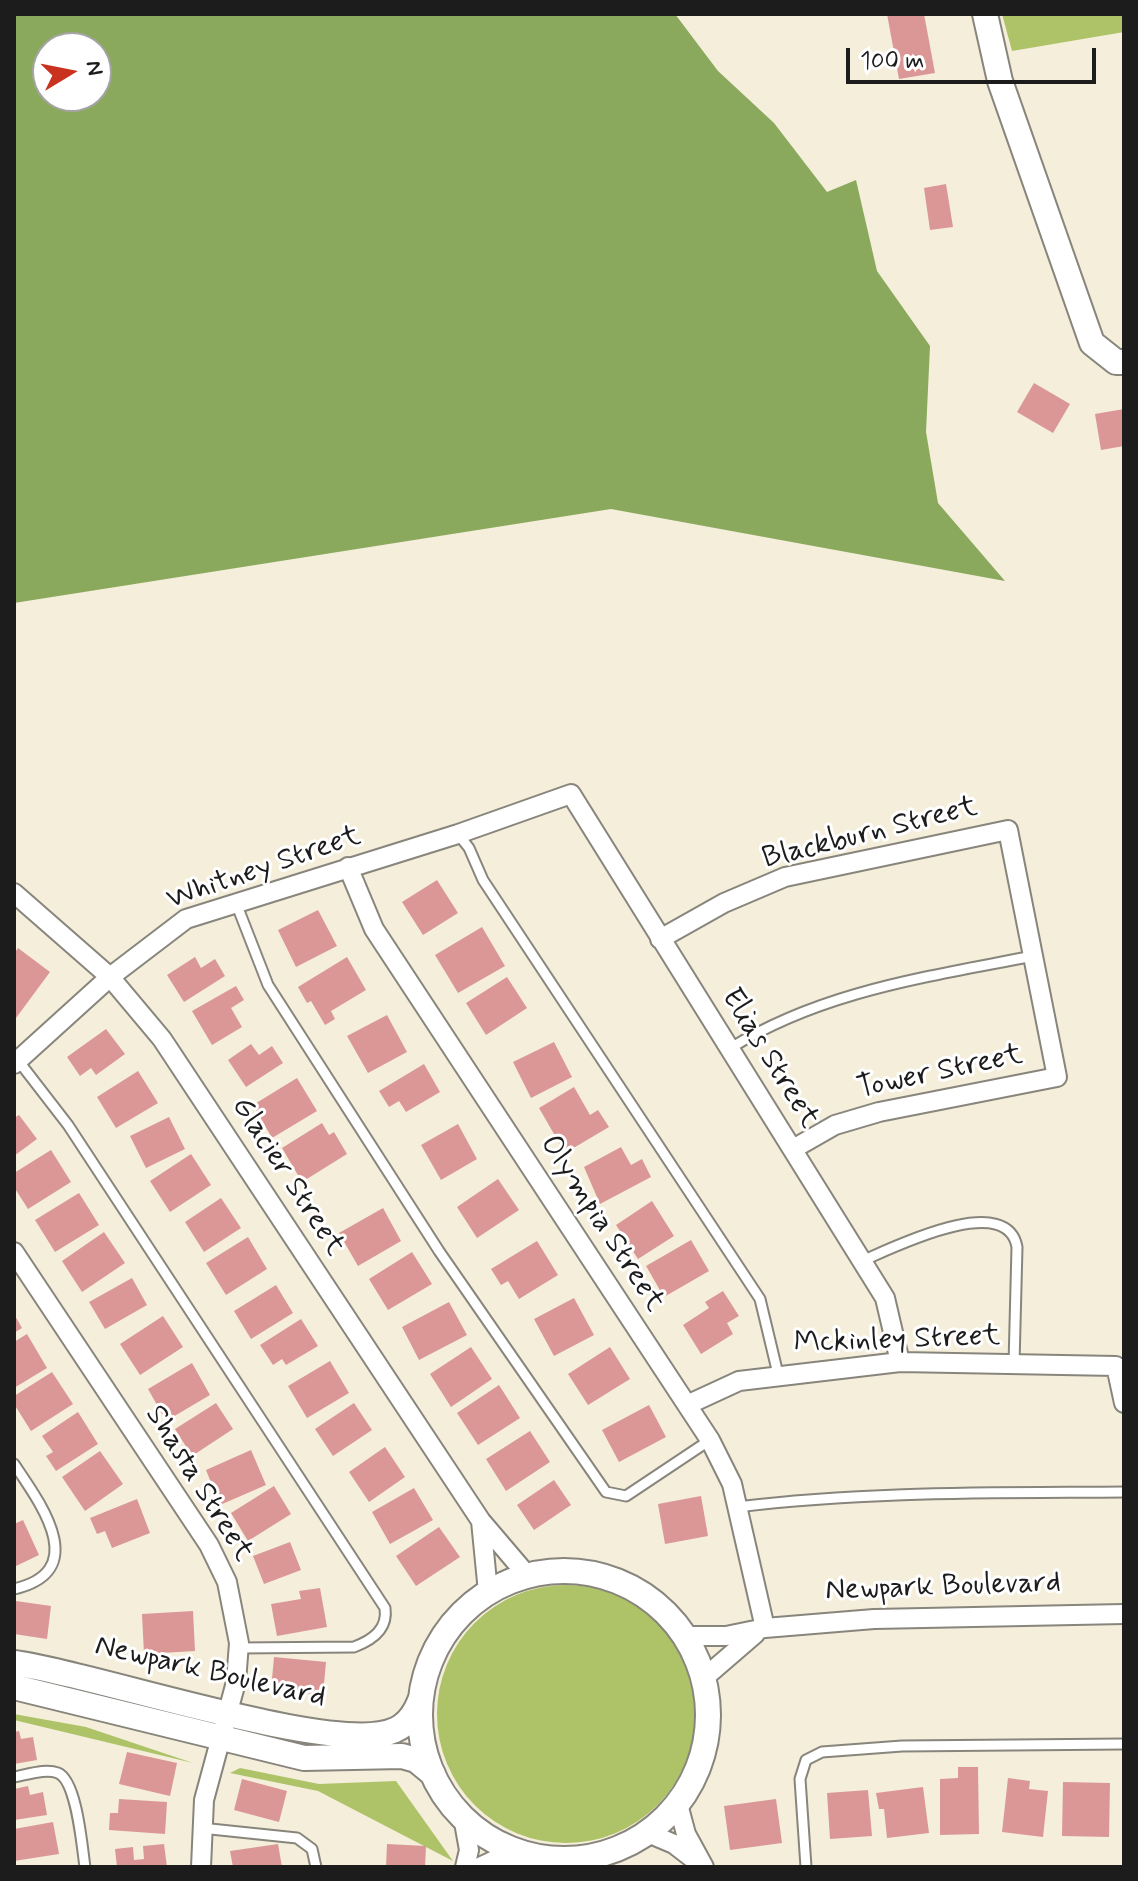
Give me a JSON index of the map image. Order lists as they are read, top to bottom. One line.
{"streets":{"street":["Blackburn Street","Whitney Street","Elias Street","Tower Street","Glacier Street","Olympia Street","Mckinley Street","Shasta Street","Newpark Boulevard"]},"crossings":[["Blackburn Street","Elias Street"],["Blackburn Street","Tower Street"],["Whitney Street","Elias Street"],["Whitney Street","Glacier Street"],["Whitney Street","Olympia Street"],["Elias Street","Tower Street"],["Elias Street","Mckinley Street"],["Olympia Street","Mckinley Street"],["Olympia Street","Newpark Boulevard"],["Shasta Street","Newpark Boulevard"]],"scale_bar":"100 m","north":"right"}
